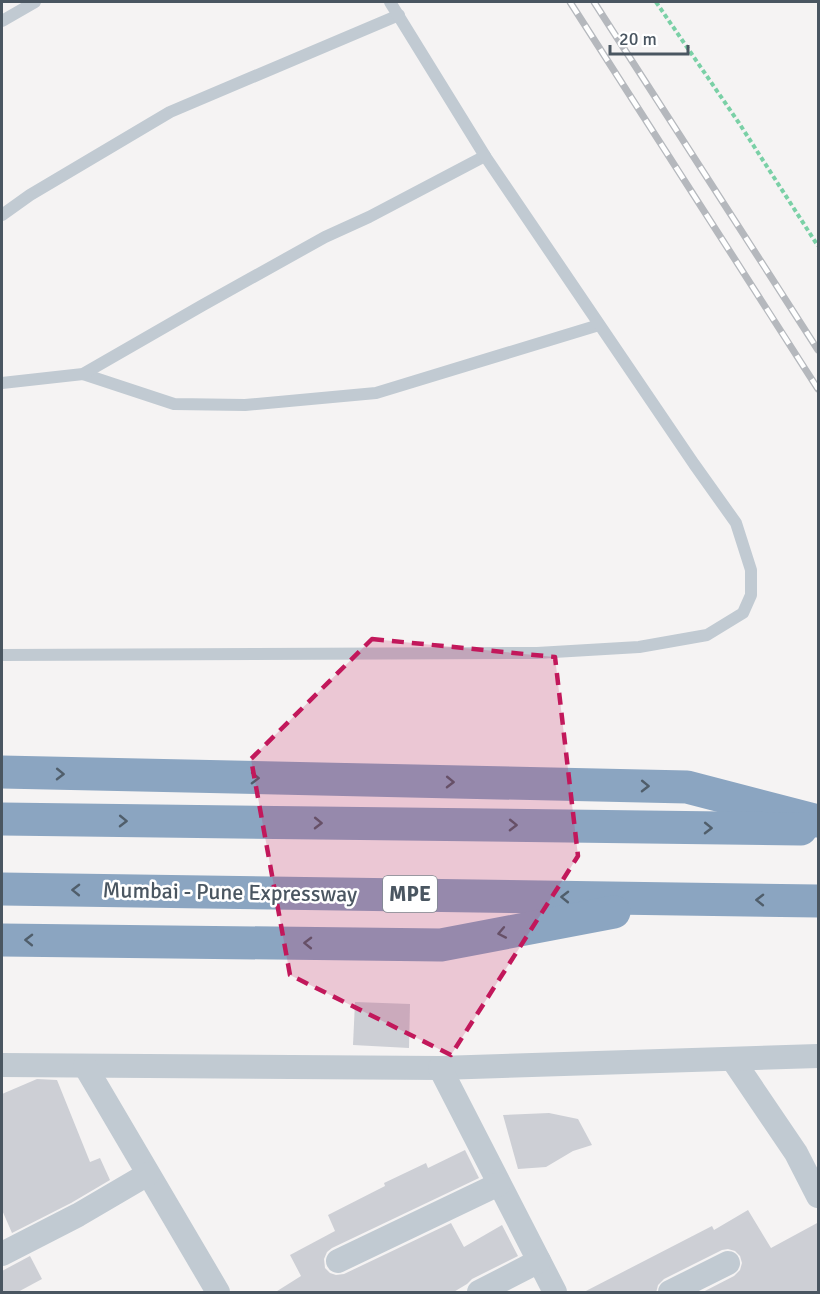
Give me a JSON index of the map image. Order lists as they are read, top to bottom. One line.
{"streets":{"highway":["Mumbai - Pune Expressway","MPE"]},"scale_bar":"20 m"}
